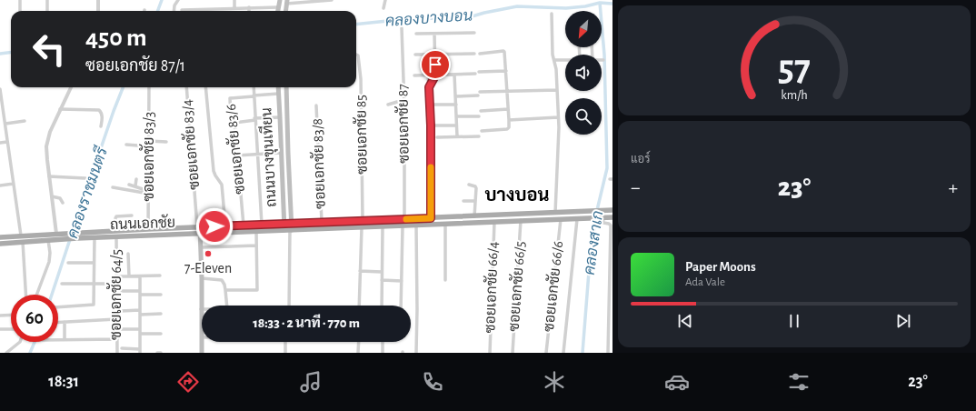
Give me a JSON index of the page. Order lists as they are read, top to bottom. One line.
{"streets":{"main road":["ถนนบางขุนเทียน","ถนนเอกชัย"],"street":["ซอยเอกชัย 87","ซอยเอกชัย 85","ซอยเอกชัย 83/4","ซอยเอกชัย 83/6","ซอยเอกชัย 83/3","ซอยเอกชัย 83/8","ซอยเอกชัย 66/5","ซอยเอกชัย 66/6","ซอยเอกชัย 66/4","ซอยเอกชัย 64/5"]},"crossings":[["ซอยเอกชัย 87","ถนนเอกชัย"],["ซอยเอกชัย 85","ถนนเอกชัย"],["ซอยเอกชัย 83/4","ถนนเอกชัย"],["ซอยเอกชัย 83/6","ถนนเอกชัย"],["ซอยเอกชัย 83/3","ถนนเอกชัย"],["ถนนบางขุนเทียน","ถนนเอกชัย"],["ซอยเอกชัย 83/8","ถนนเอกชัย"],["ถนนเอกชัย","ซอยเอกชัย 66/5"],["ถนนเอกชัย","ซอยเอกชัย 66/6"],["ถนนเอกชัย","ซอยเอกชัย 66/4"],["ถนนเอกชัย","ซอยเอกชัย 64/5"]],"districts":["บางบอน"],"water":["คลองบางบอน","คลองราชมนตรี","คลองสาเก"],"places":["7-Eleven"],"north":"bottom left","page":{"turn":["450 m","ซอยเอกชัย 87/1"],"tile":"แอร์","heat":["−","23°","+"],"song":["Paper Moons","Ada Vale"],"limit":"60","trip":"18:33 · 2 นาที · 770 m","tabs":["18:31","23°"],"gauge":["57","km/h"]}}
